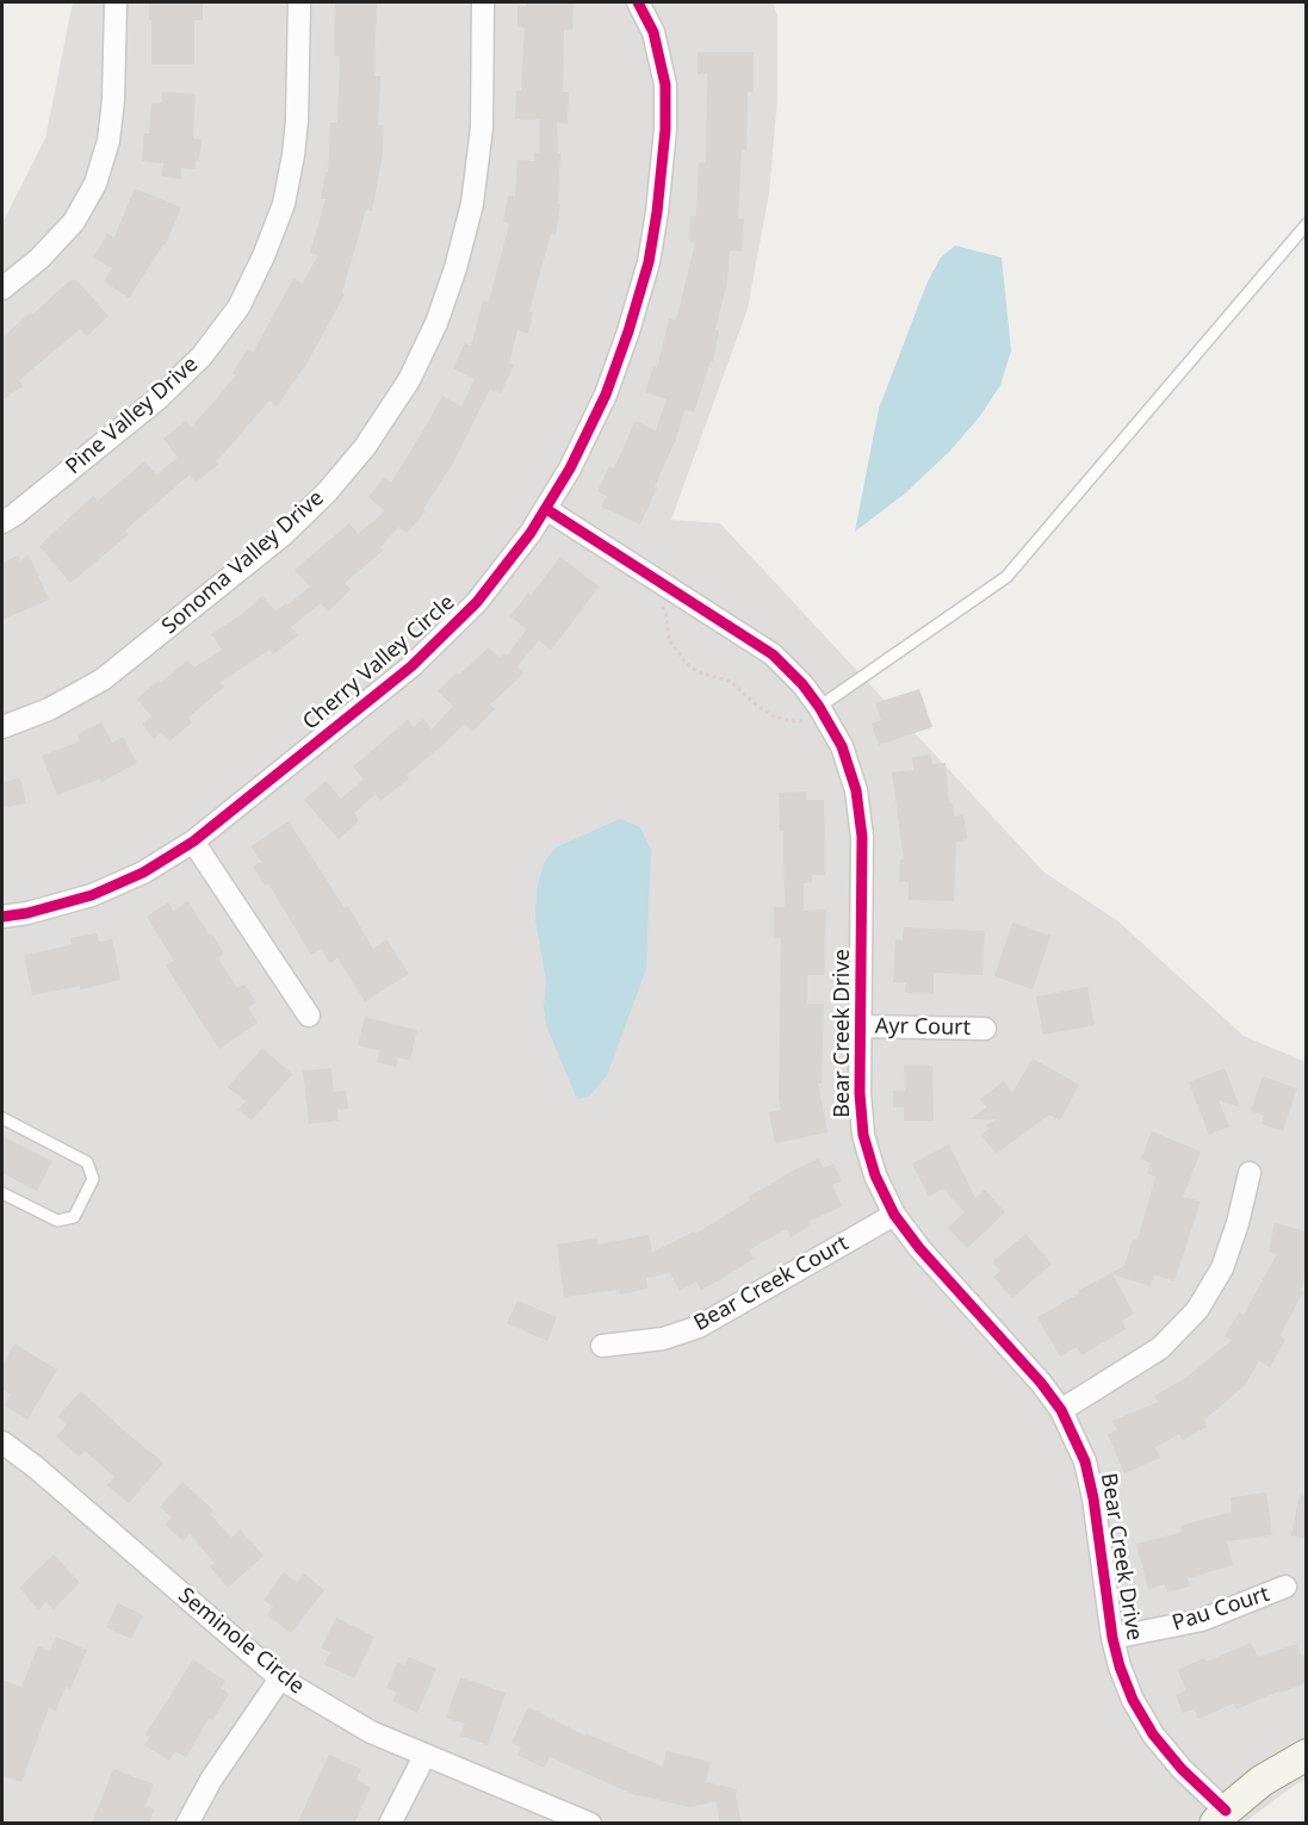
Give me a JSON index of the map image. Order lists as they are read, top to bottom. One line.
{"streets":{"street":["Pine Valley Drive","Sonoma Valley Drive","Cherry Valley Circle","Ayr Court","Bear Creek Drive","Bear Creek Court","Pau Court","Seminole Circle"]},"crossings":[["Cherry Valley Circle","Bear Creek Drive"],["Ayr Court","Bear Creek Drive"],["Bear Creek Drive","Bear Creek Court"],["Bear Creek Drive","Pau Court"]]}
